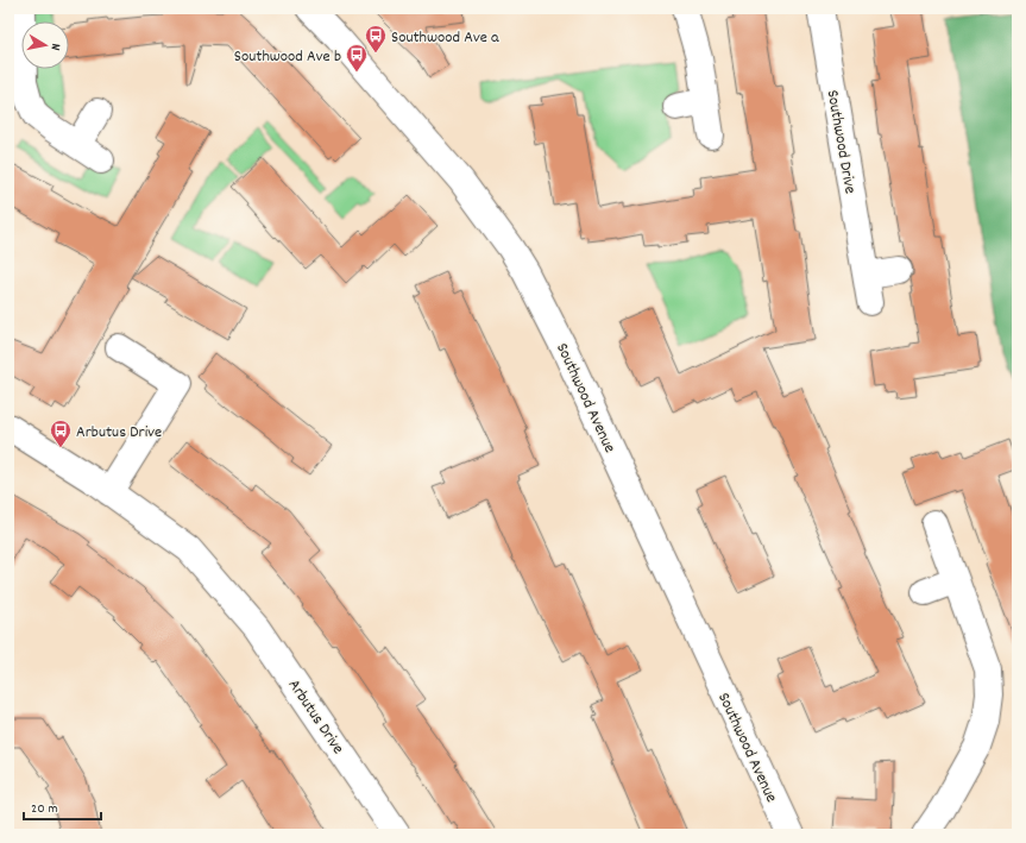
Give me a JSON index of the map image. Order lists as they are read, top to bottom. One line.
{"streets":{"street":["Southwood Drive","Southwood Avenue","Arbutus Drive"]},"places":{"bus stop":["Southwood Ave a","Southwood Ave b","Arbutus Drive"]},"scale_bar":"20 m","north":"right"}
